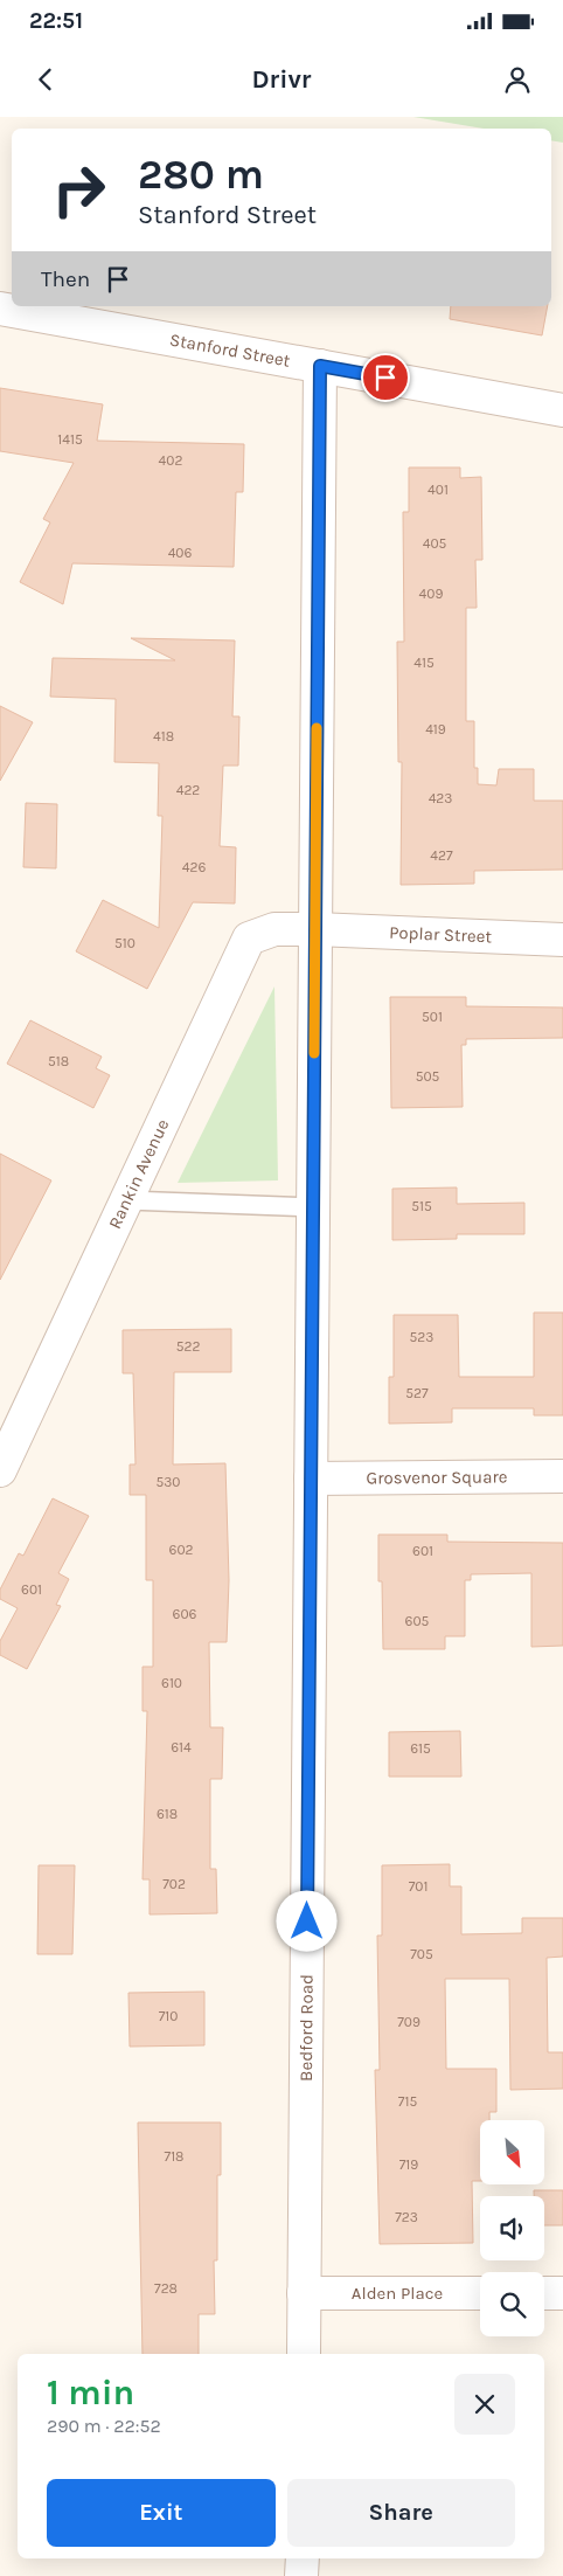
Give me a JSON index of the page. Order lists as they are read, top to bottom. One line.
{"streets":{"street":["Stanford Street","Poplar Street","Rankin Avenue","Grosvenor Square","Bedford Road","Alden Place"]},"crossings":[["Stanford Street","Bedford Road"],["Poplar Street","Rankin Avenue"],["Poplar Street","Bedford Road"],["Rankin Avenue","Bedford Road"],["Grosvenor Square","Bedford Road"],["Bedford Road","Alden Place"]],"house_numbers":["1415","402","401","405","406","409","415","419","418","422","423","427","426","510","501","518","505","515","523","522","527","530","602","601","601","606","605","610","614","615","618","702","701","705","710","709","715","718","719","723","728"],"north":"bottom right","page":{"status":"22:51","header":"Drivr","turn":["280 m","Stanford Street"],"then":"Then","heading":["1 min","290 m · 22:52"],"buttons":["Exit","Share"]}}
